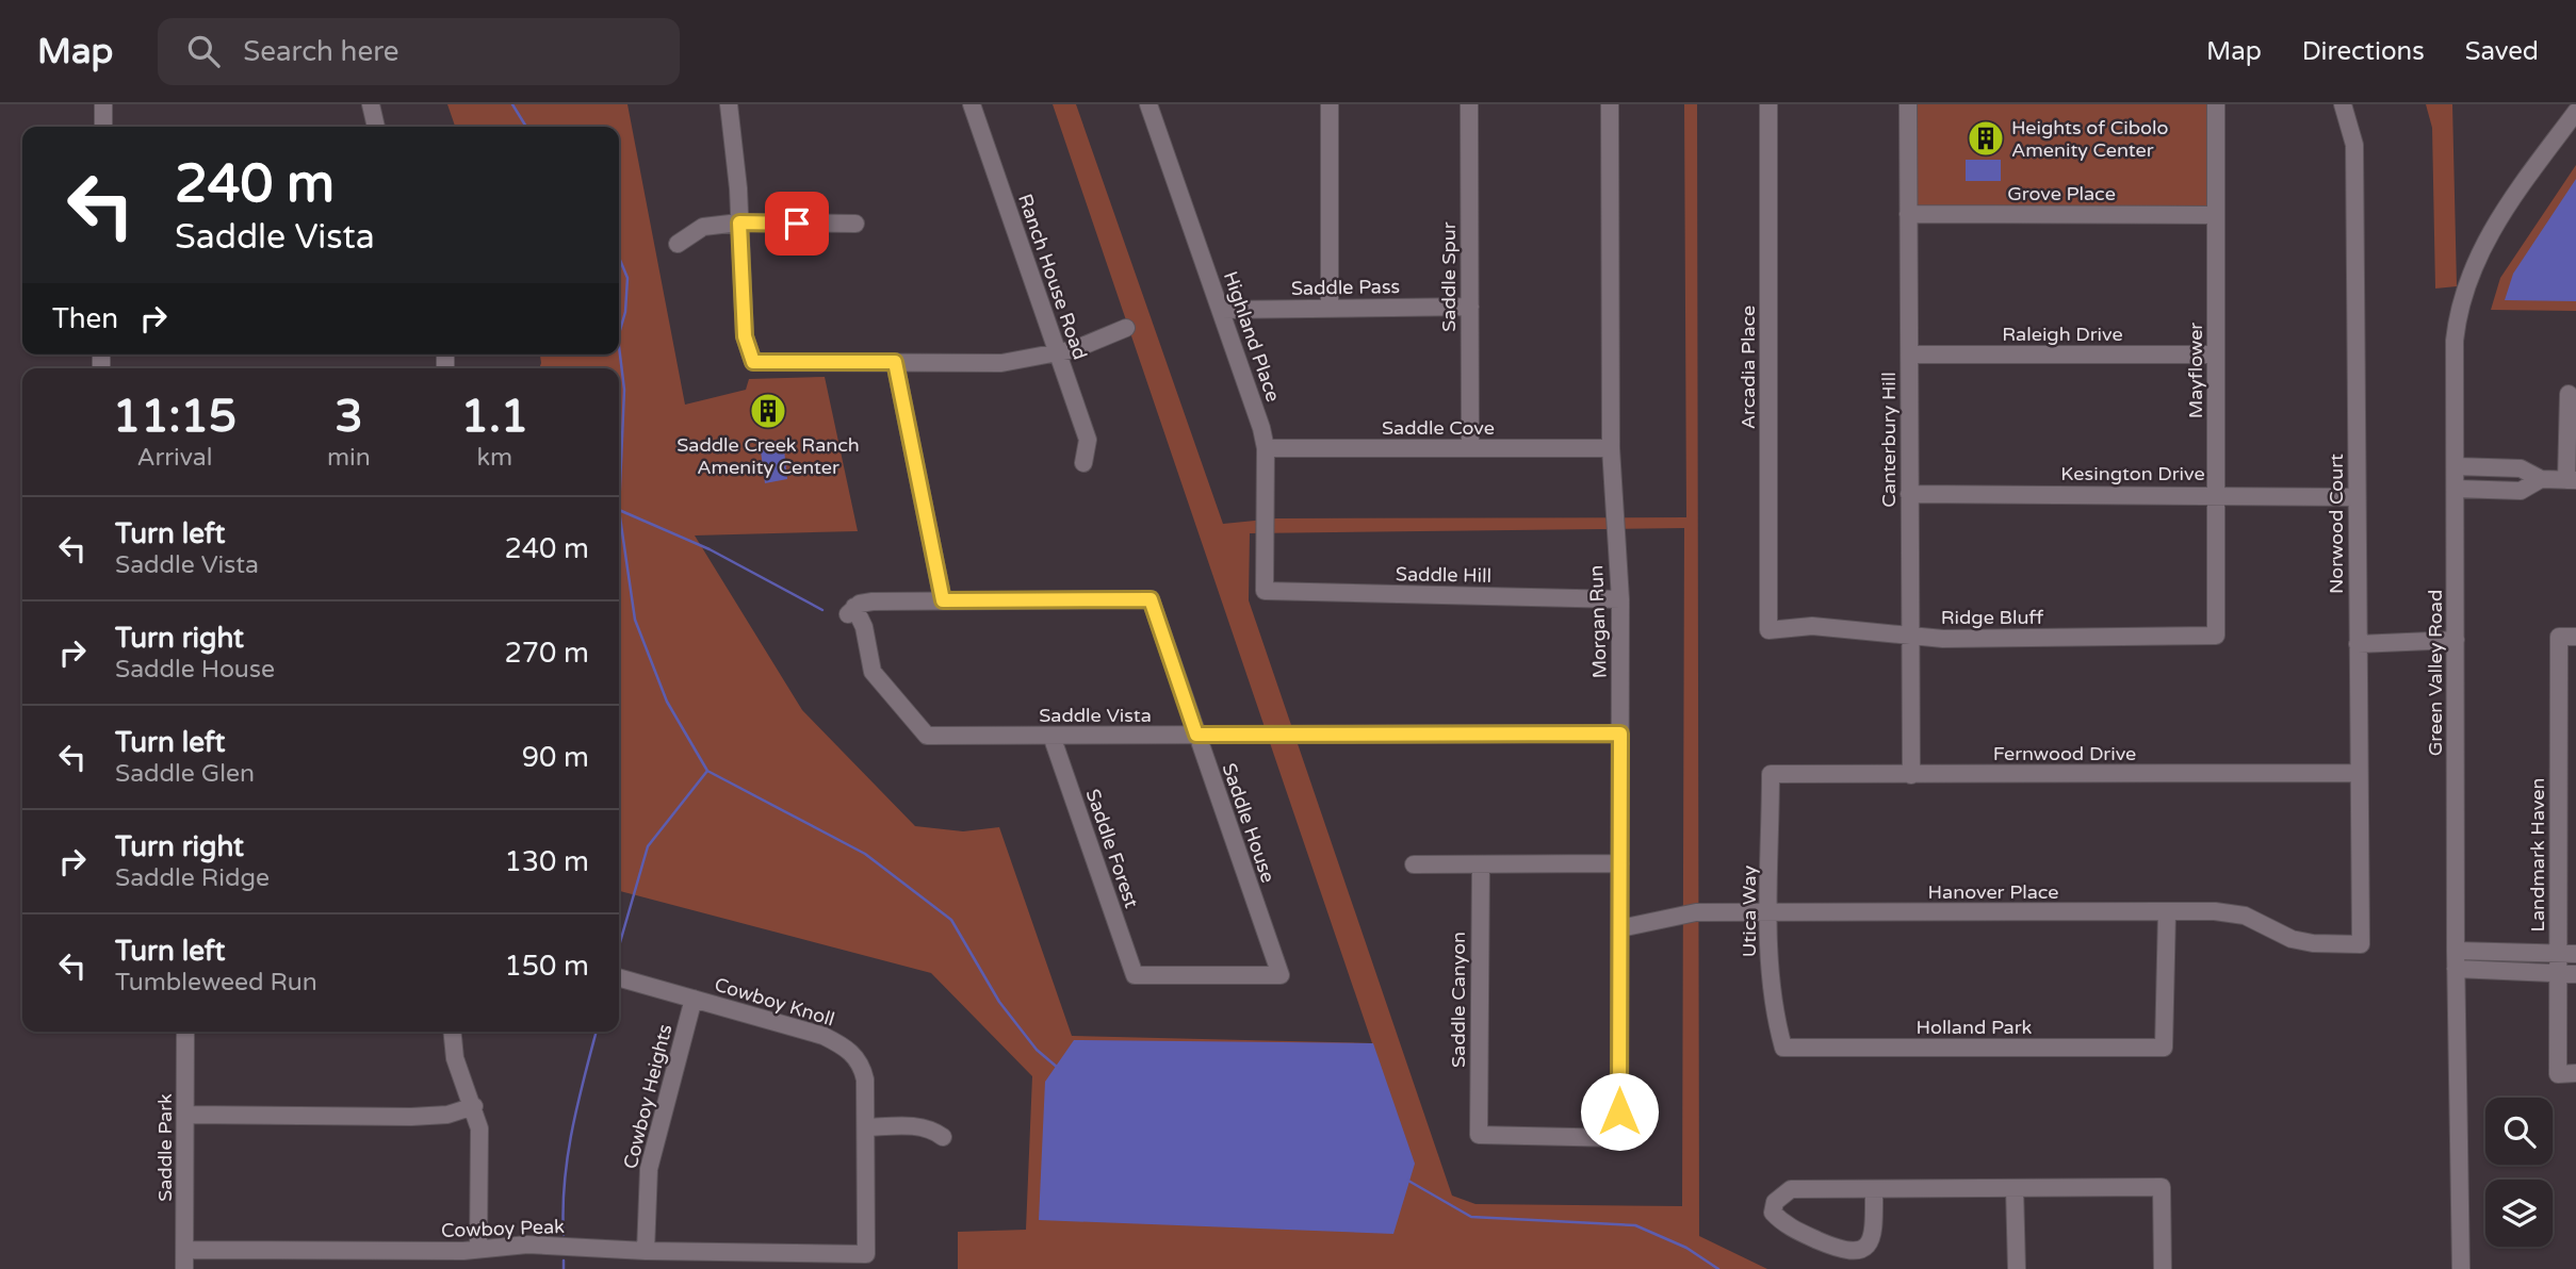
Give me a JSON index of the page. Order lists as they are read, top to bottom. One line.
{"streets":{"street":["Grove Place","Ranch House Road","Saddle Spur","Saddle Pass","Raleigh Drive","Highland Place","Arcadia Place","Mayflower","Saddle Cove","Canterbury Hill","Kesington Drive","Norwood Court","Saddle Hill","Ridge Bluff","Morgan Run","Green Valley Road","Saddle Vista","Fernwood Drive","Saddle House","Saddle Forest","Landmark Haven","Hanover Place","Utica Way","Saddle Canyon","Cowboy Knoll","Holland Park","Cowboy Heights","Saddle Park","Cowboy Peak"]},"crossings":[["Grove Place","Mayflower"],["Grove Place","Canterbury Hill"],["Saddle Spur","Saddle Pass"],["Saddle Spur","Saddle Cove"],["Saddle Pass","Highland Place"],["Raleigh Drive","Mayflower"],["Raleigh Drive","Canterbury Hill"],["Highland Place","Saddle Cove"],["Highland Place","Saddle Hill"],["Arcadia Place","Ridge Bluff"],["Mayflower","Kesington Drive"],["Mayflower","Ridge Bluff"],["Saddle Cove","Morgan Run"],["Canterbury Hill","Kesington Drive"],["Canterbury Hill","Ridge Bluff"],["Canterbury Hill","Fernwood Drive"],["Kesington Drive","Norwood Court"],["Norwood Court","Fernwood Drive"],["Norwood Court","Hanover Place"],["Saddle Hill","Morgan Run"],["Morgan Run","Saddle Vista"],["Morgan Run","Hanover Place"],["Morgan Run","Saddle Canyon"],["Saddle Vista","Saddle House"],["Saddle Vista","Saddle Forest"],["Fernwood Drive","Utica Way"],["Saddle House","Saddle Forest"],["Hanover Place","Utica Way"],["Hanover Place","Holland Park"],["Utica Way","Holland Park"],["Cowboy Knoll","Cowboy Heights"],["Cowboy Knoll","Cowboy Peak"],["Cowboy Heights","Cowboy Peak"],["Saddle Park","Cowboy Peak"]],"places":{"building":["Heights of Cibolo Amenity Center","Saddle Creek Ranch Amenity Center"]},"page":{"header":"Map","search":"Search here","nav":["Map","Directions","Saved"],"turn":["240 m","Saddle Vista"],"then":"Then","eta":["11:15","Arrival","3","min","1.1","km"],"list":[{"name":"Turn left","note":"Saddle Vista","value":"240 m"},{"name":"Turn right","note":"Saddle House","value":"270 m"},{"name":"Turn left","note":"Saddle Glen","value":"90 m"},{"name":"Turn right","note":"Saddle Ridge","value":"130 m"},{"name":"Turn left","note":"Tumbleweed Run","value":"150 m"}]}}
